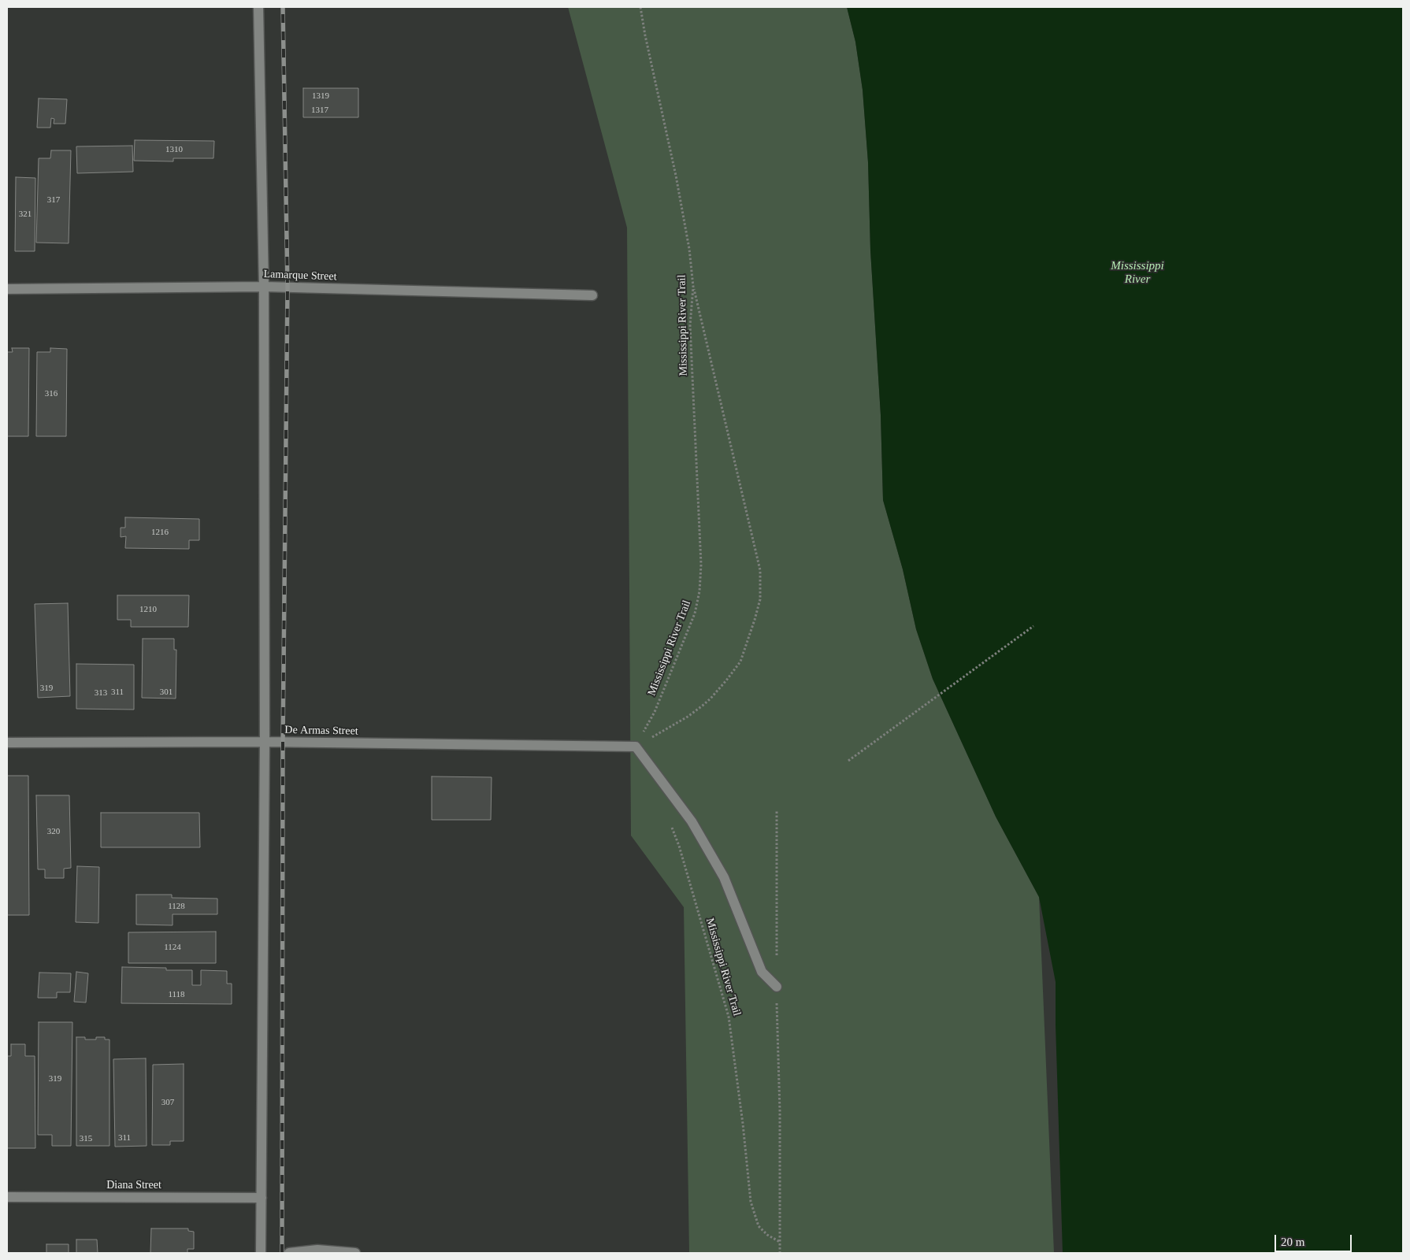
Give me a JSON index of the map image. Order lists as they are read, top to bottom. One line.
{"streets":{"street":["Lamarque Street","De Armas Street","Diana Street"],"path":["Mississippi River Trail"]},"crossings":[["Mississippi River Trail","De Armas Street"]],"water":["Mississippi River"],"house_numbers":["1319","1317","1310","317","321","316","1216","1210","319","311","301","313","320","1128","1124","1118","319","307","311","315"],"scale_bar":"20 m"}
